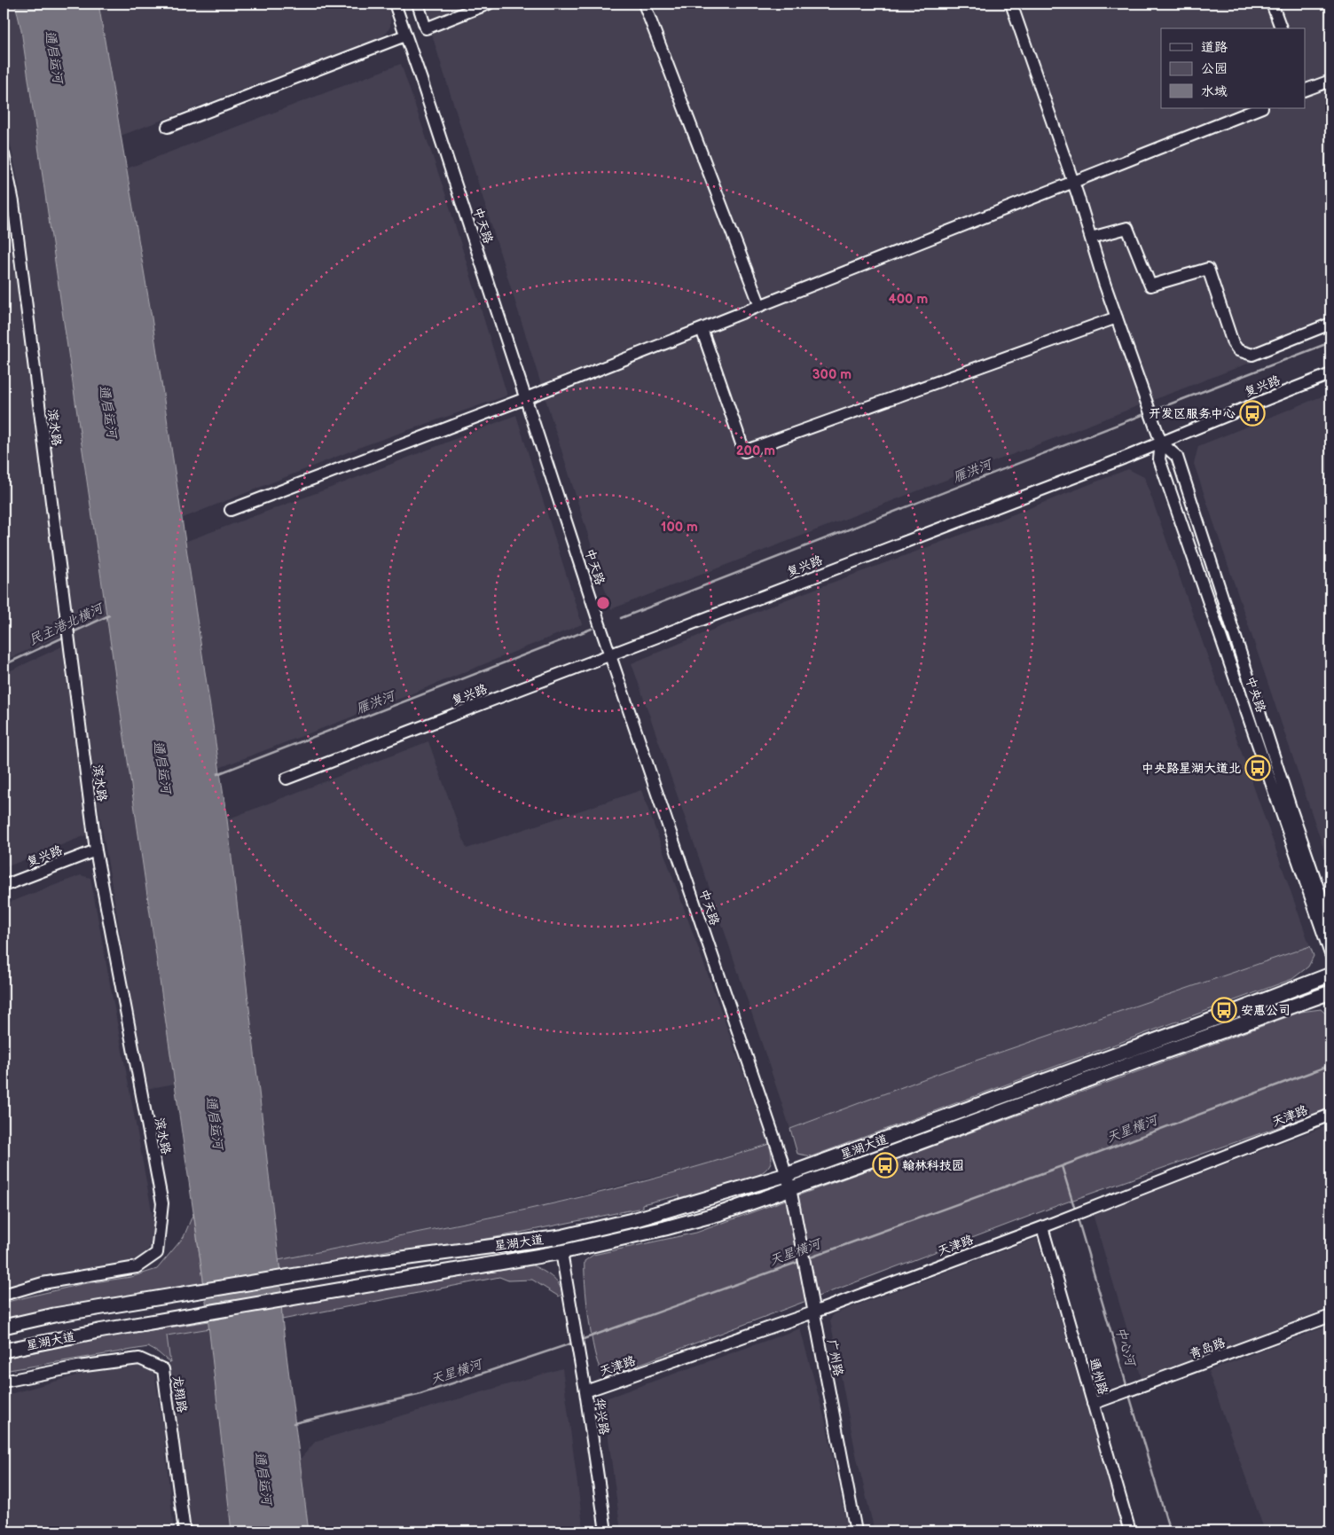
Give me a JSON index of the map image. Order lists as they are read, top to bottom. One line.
{"streets":{"main road":["星湖大道"],"street":["中天路","复兴路","滨水路","中央路","天津路","青岛路","广州路","通州路","龙翔路","华兴路"]},"crossings":[["中天路","复兴路"],["中天路","星湖大道"],["中天路","广州路"],["复兴路","滨水路"],["复兴路","中央路"],["天津路","广州路"],["天津路","通州路"],["天津路","华兴路"],["星湖大道","广州路"],["星湖大道","华兴路"],["青岛路","通州路"]],"water":["通启运河","雁洪河","民主港北横河","天星横河","中心河"],"places":{"bus stop":["开发区服务中心","中央路星湖大道北","安惠公司","翰林科技园"]},"legend":["道路","公园","水域"],"rings":["400 m","300 m","200 m","100 m"]}
